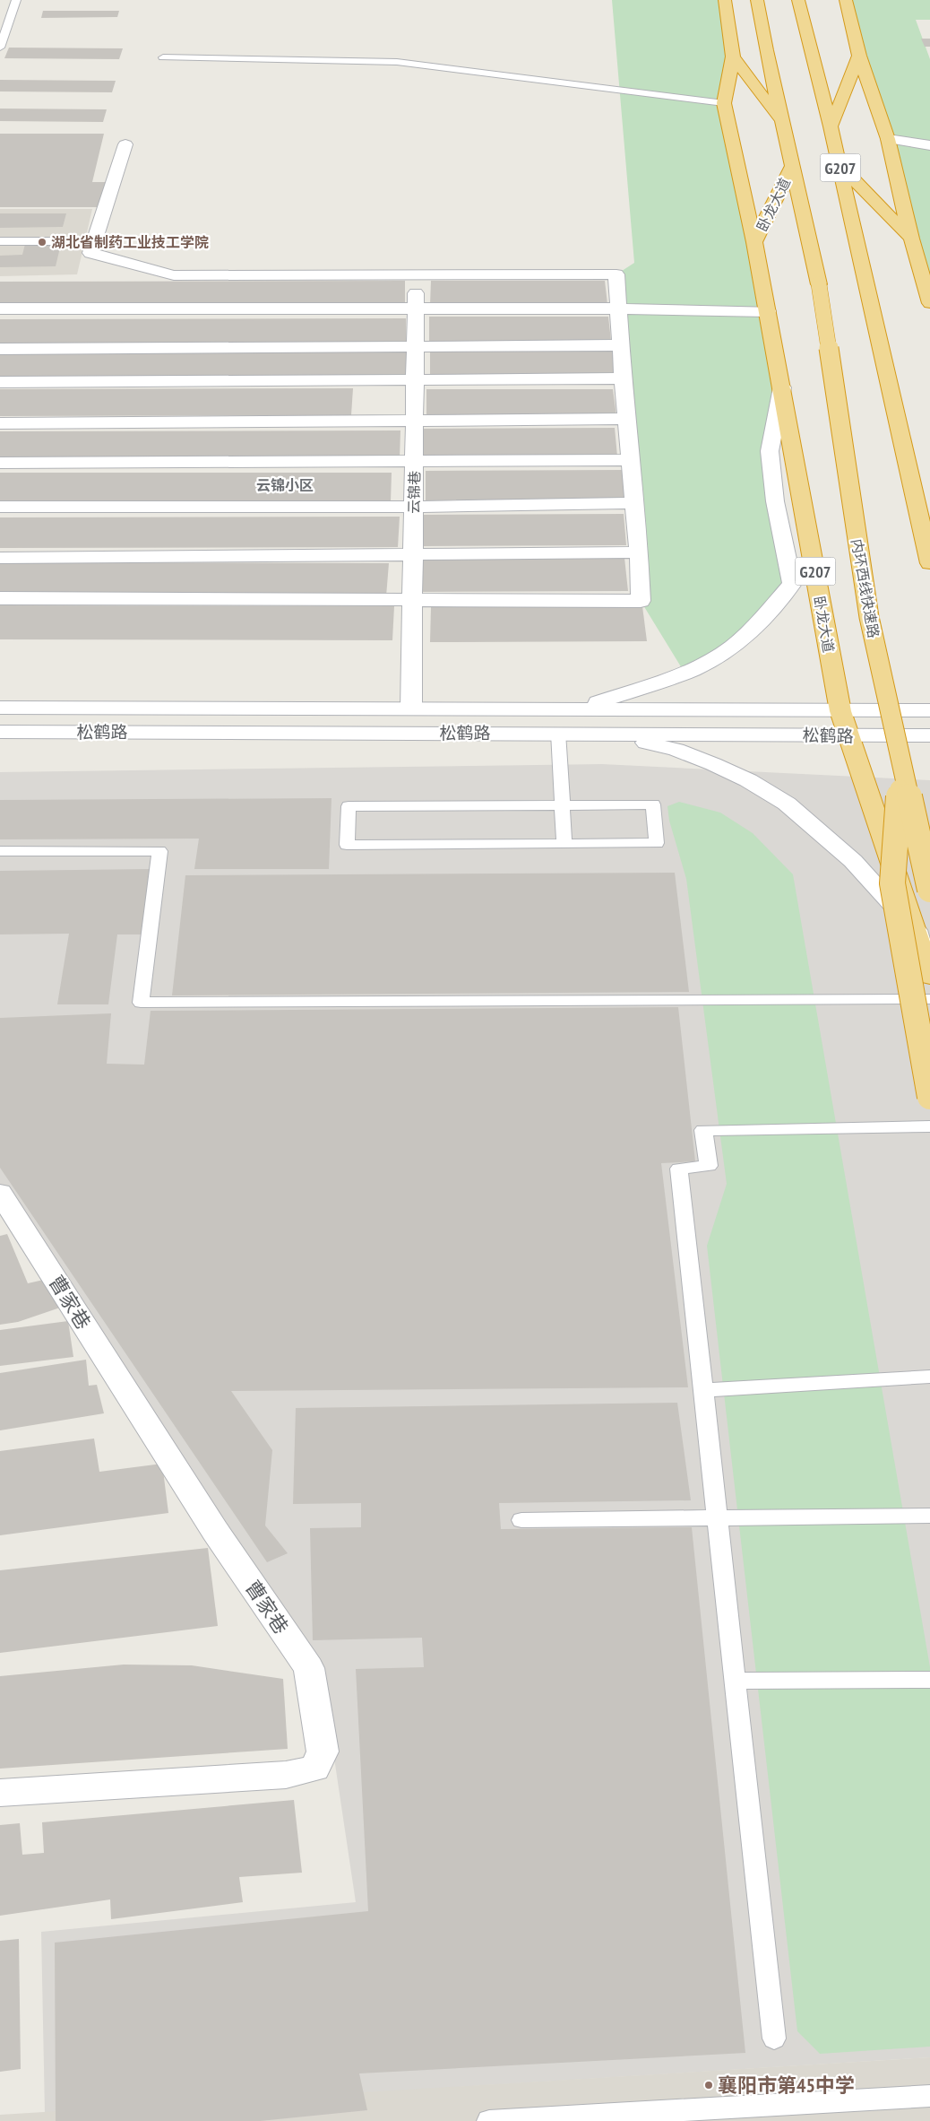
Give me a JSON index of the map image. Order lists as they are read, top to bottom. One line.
{"streets":{"highway":["G207","卧龙大道","内环西线快速路"],"street":["云锦巷","松鹤路","曹家巷"]},"crossings":[["卧龙大道","内环西线快速路"],["卧龙大道","松鹤路"],["云锦巷","松鹤路"]],"districts":["云锦小区"],"places":["湖北省制药工业技工学院","襄阳市第45中学"]}
